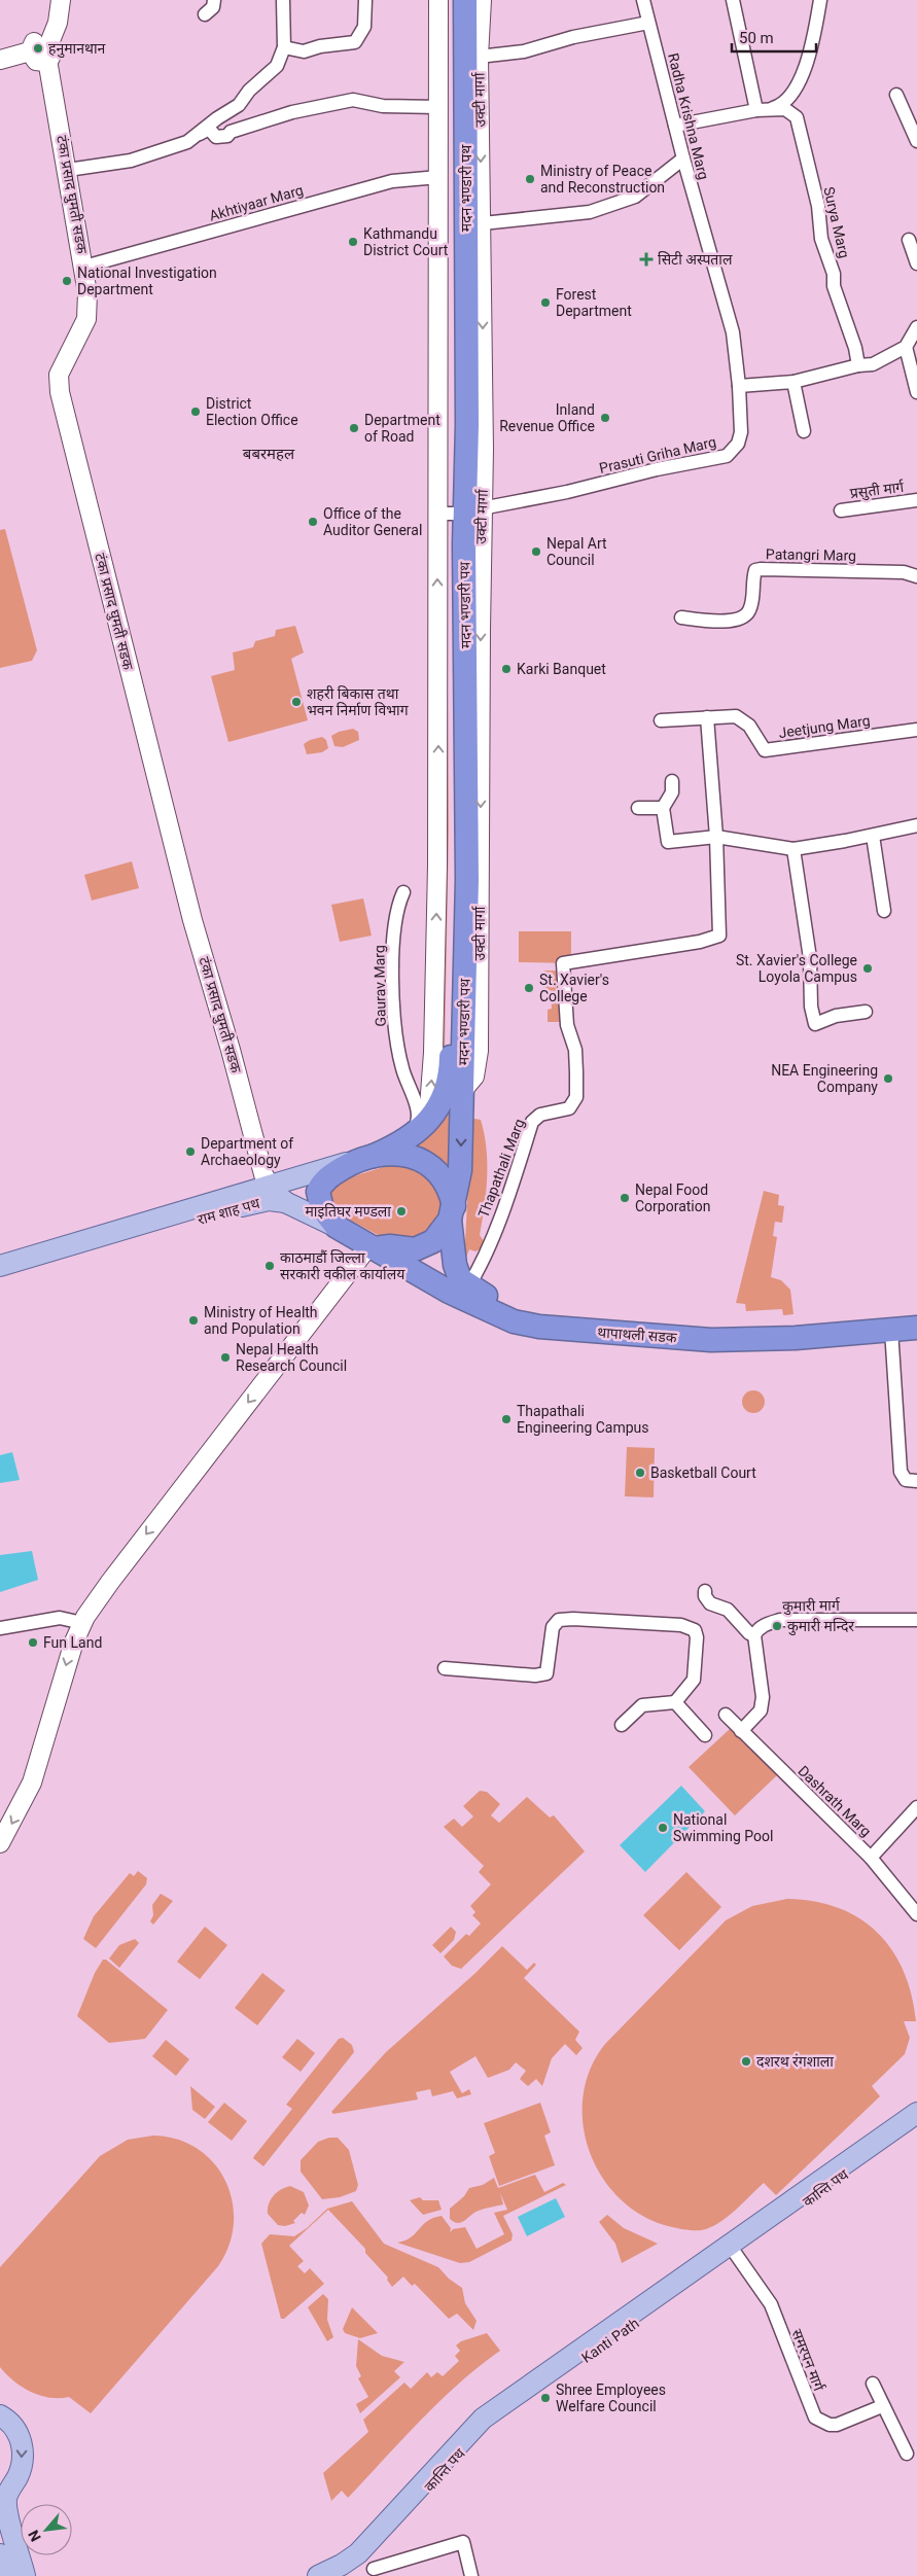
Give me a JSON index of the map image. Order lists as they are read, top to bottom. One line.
{"streets":{"highway":["मदन भण्डारी पथ","थापाथली सडक"],"main road":["राम शाह पथ","कान्ति पथ","Kanti Path"],"street":["उक्टी मार्गा","Radha Krishna Marg","टंका प्रसाद घुमती सडक","Akhtiyaar Marg","Surya Marg","Prasuti Griha Marg","प्रसुती मार्ग","Patangri Marg","Jeetjung Marg","Gaurav Marg","Thapathali Marg","कुमारी मार्ग","Dashrath Marg","समरपन मार्ग"]},"crossings":[["उक्टी मार्गा","मदन भण्डारी पथ"],["उक्टी मार्गा","Prasuti Griha Marg"],["Radha Krishna Marg","Prasuti Griha Marg"],["मदन भण्डारी पथ","Prasuti Griha Marg"],["मदन भण्डारी पथ","Gaurav Marg"],["मदन भण्डारी पथ","थापाथली सडक"],["टंका प्रसाद घुमती सडक","Akhtiyaar Marg"],["टंका प्रसाद घुमती सडक","राम शाह पथ"],["Thapathali Marg","थापाथली सडक"],["कान्ति पथ","Kanti Path"],["कान्ति पथ","समरपन मार्ग"],["Kanti Path","समरपन मार्ग"]],"districts":["बबरमहल"],"places":{"other":["हनुमानथान","Ministry of Peace and Reconstruction","Kathmandu District Court","National Investigation Department","Forest Department","District Election Office","Inland Revenue Office","Department of Road","Office of the Auditor General","Nepal Art Council","Karki Banquet","शहरी बिकास तथा भवन निर्माण विभाग","St. Xavier's College Loyola Campus","St. Xavier's College","NEA Engineering Company","Department of Archaeology","Nepal Food Corporation","माइतिघर मण्डला","काठमाडौं जिल्ला सरकारी वकील कार्यालय","Ministry of Health and Population","Nepal Health Research Council","Thapathali Engineering Campus","Basketball Court","कुमारी मन्दिर","Fun Land","National Swimming Pool","दशरथ रंगशाला","Shree Employees Welfare Council"],"health":["सिटी अस्पताल"]},"scale_bar":"50 m","north":"bottom left"}
